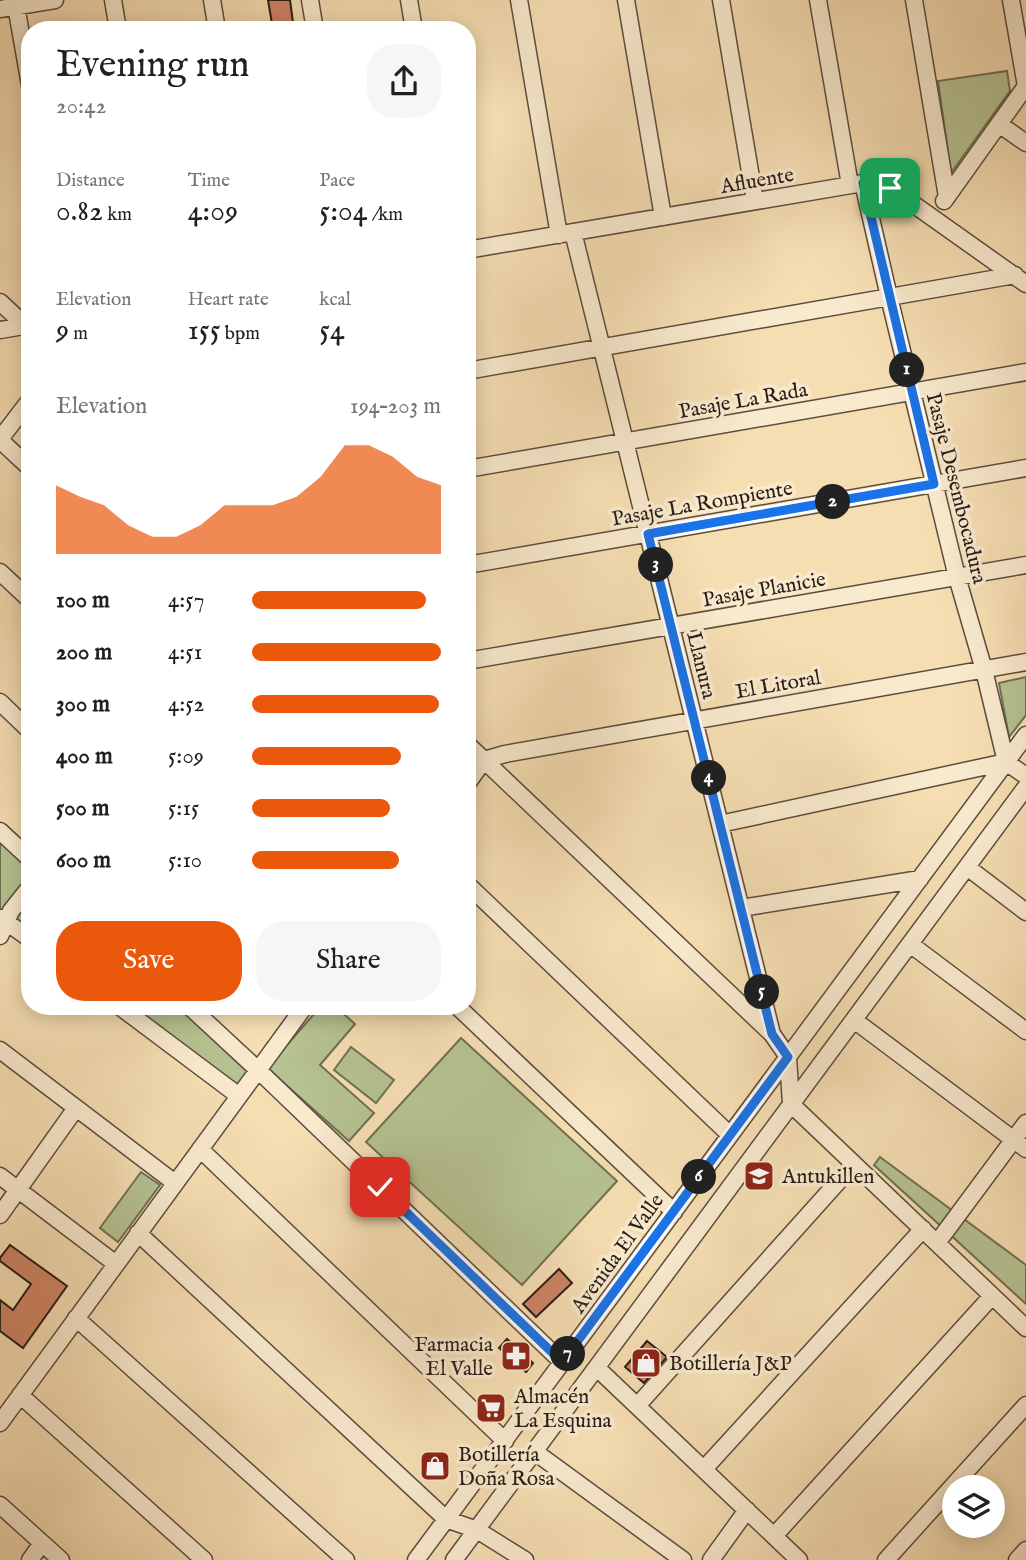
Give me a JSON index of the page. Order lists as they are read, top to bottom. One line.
{"streets":{"street":["Afluente","Pasaje La Rada","Pasaje Desembocadura","Pasaje La Rompiente","Pasaje Planicie","Llanura","El Litoral","Avenida El Valle"]},"crossings":[["Afluente","Pasaje Desembocadura"],["Afluente","Llanura"],["Pasaje La Rada","Pasaje Desembocadura"],["Pasaje La Rada","Llanura"],["Pasaje Desembocadura","Pasaje La Rompiente"],["Pasaje Desembocadura","Pasaje Planicie"],["Pasaje Desembocadura","El Litoral"],["Pasaje Desembocadura","Avenida El Valle"],["Pasaje La Rompiente","Llanura"],["Pasaje Planicie","Llanura"],["Llanura","El Litoral"],["Llanura","Avenida El Valle"]],"places":{"school or university":["Antukillen"],"pharmacy":["Farmacia El Valle"],"shop":["Botillería J&P","Botillería Doña Rosa"],"supermarket":["Almacén La Esquina"]},"page":{"heading":["Evening run","20:42"],"stats":[["Distance","0.82 km"],["Time","4:09"],["Pace","5:04 /km"],["Elevation","9 m"],["Heart rate","155 bpm"],["kcal","54"]],"pins":["1","2","3","4","5","6","7"],"chart":["Elevation","194–203 m"],"list":[{"name":"100 m","note":"4:57"},{"name":"200 m","note":"4:51"},{"name":"300 m","note":"4:52"},{"name":"400 m","note":"5:09"},{"name":"500 m","note":"5:15"},{"name":"600 m","note":"5:10"}],"buttons":["Save","Share"]}}
